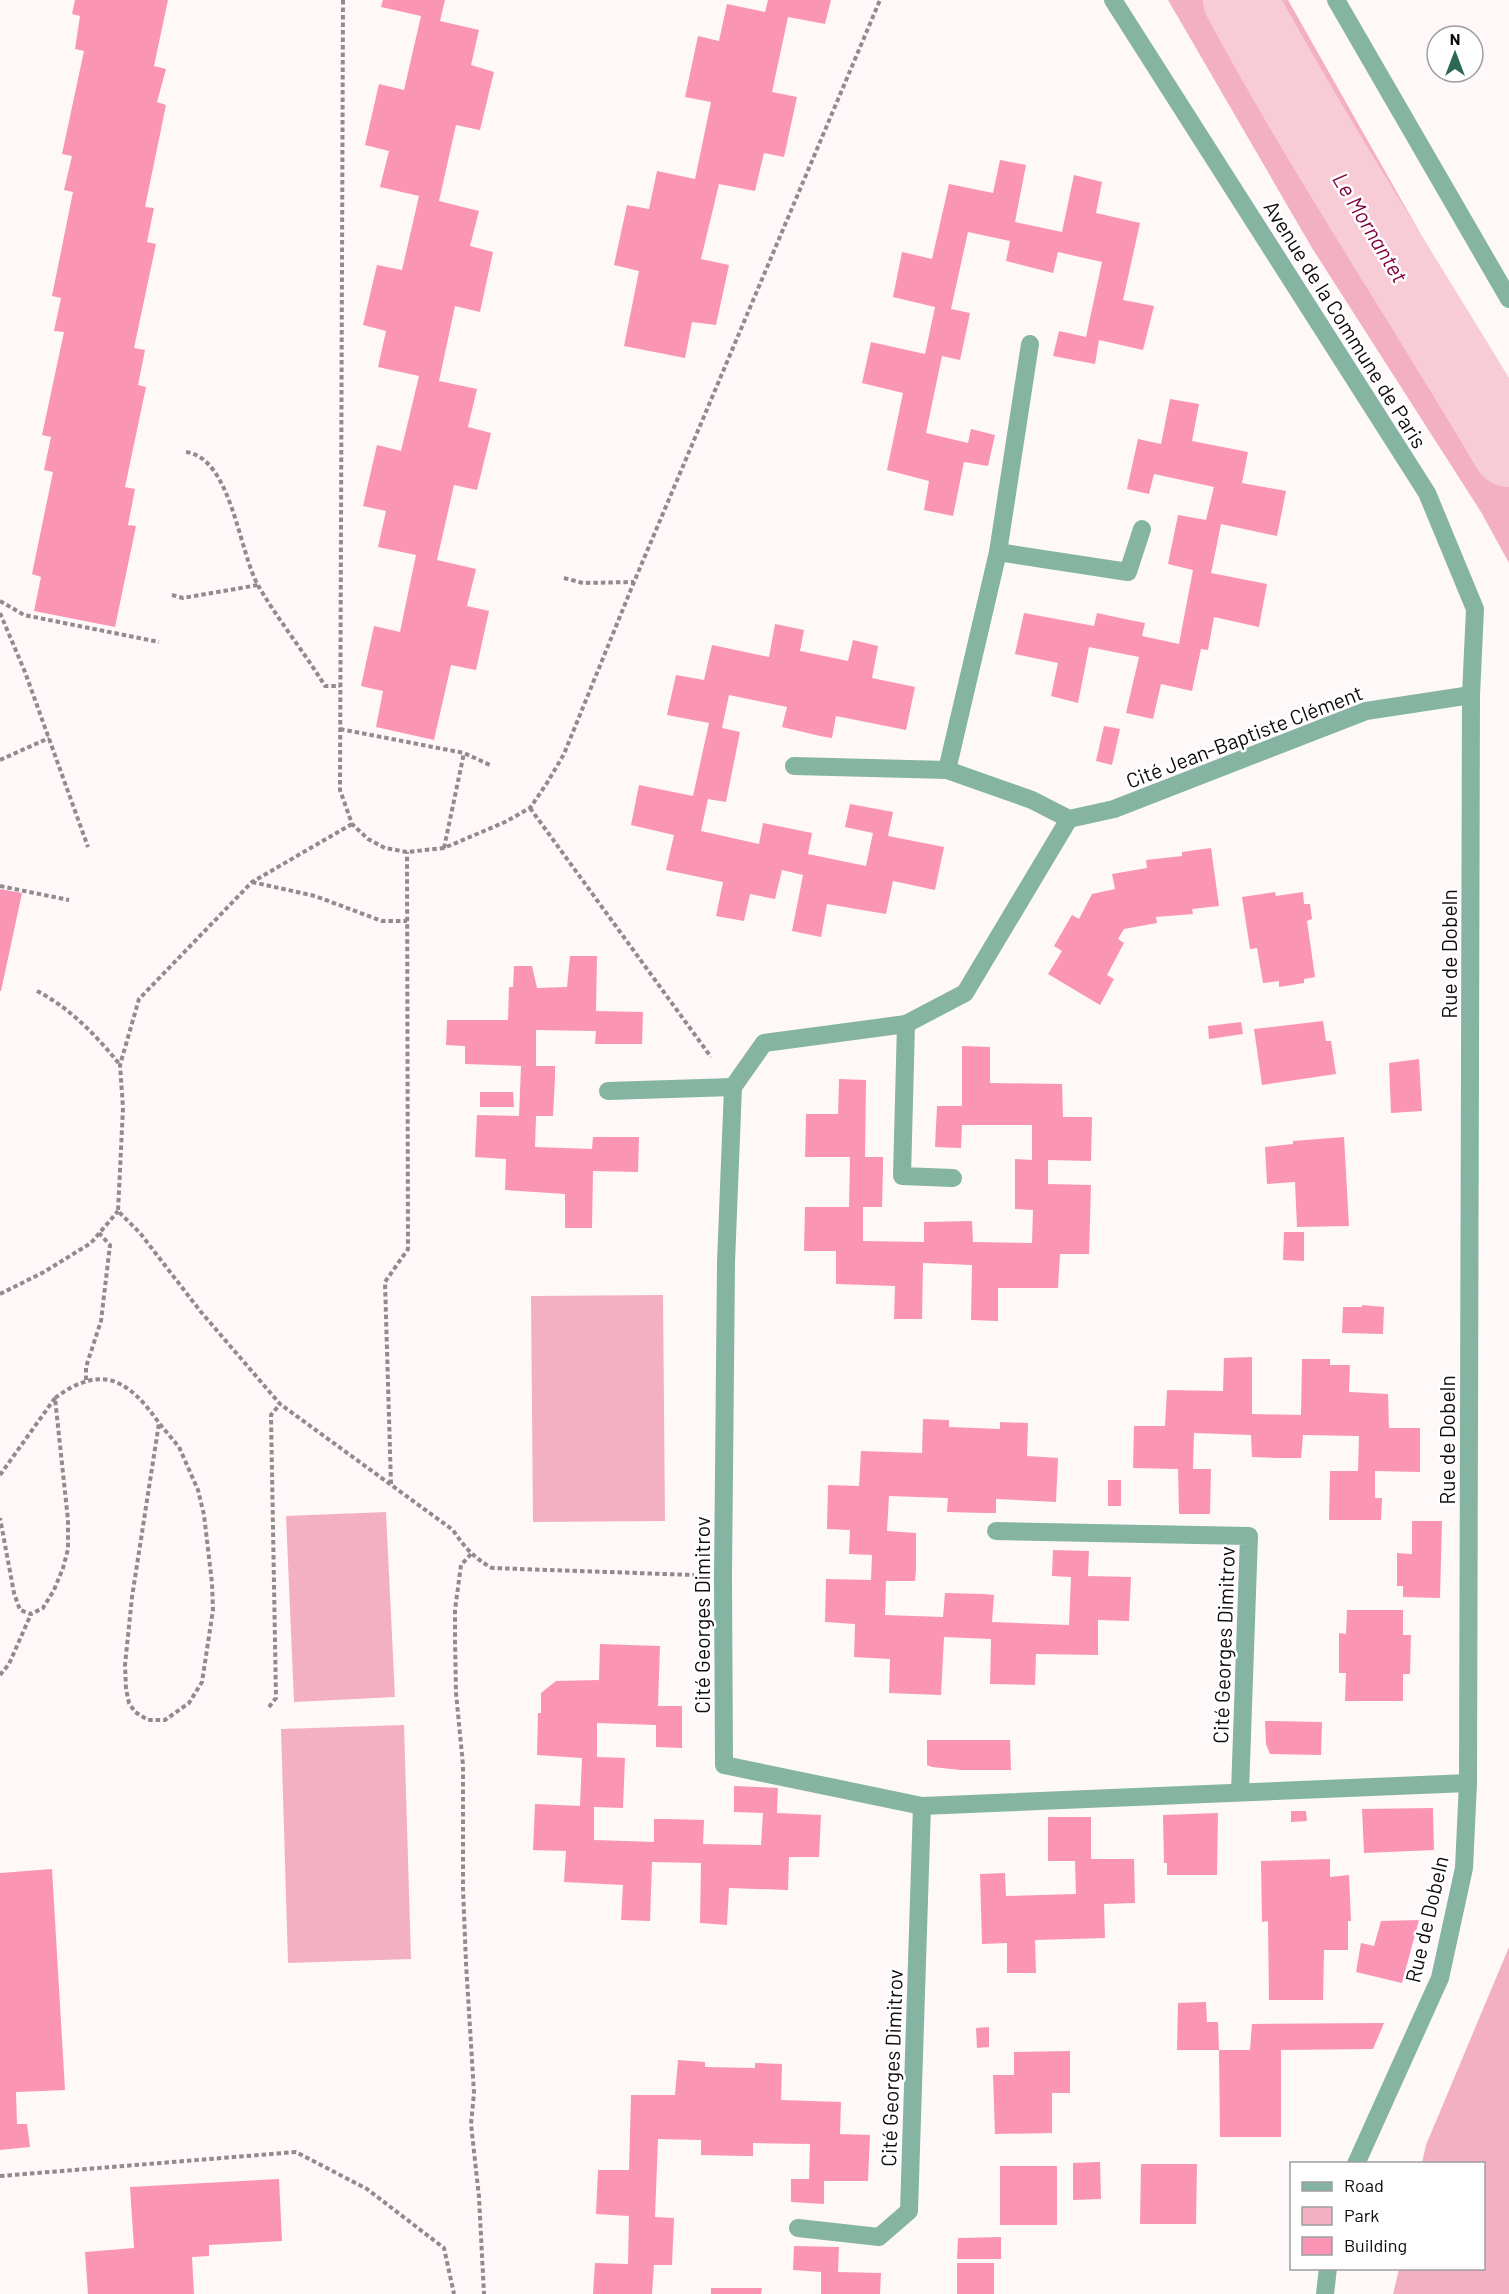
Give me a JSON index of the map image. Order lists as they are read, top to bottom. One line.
{"streets":{"street":["Avenue de la Commune de Paris","Cité Jean-Baptiste Clément","Rue de Dobeln","Cité Georges Dimitrov"]},"crossings":[["Avenue de la Commune de Paris","Cité Jean-Baptiste Clément"],["Avenue de la Commune de Paris","Rue de Dobeln"],["Cité Jean-Baptiste Clément","Rue de Dobeln"],["Rue de Dobeln","Cité Georges Dimitrov"]],"water":["Le Mornantet"],"legend":["Road","Park","Building"],"north":"top"}
